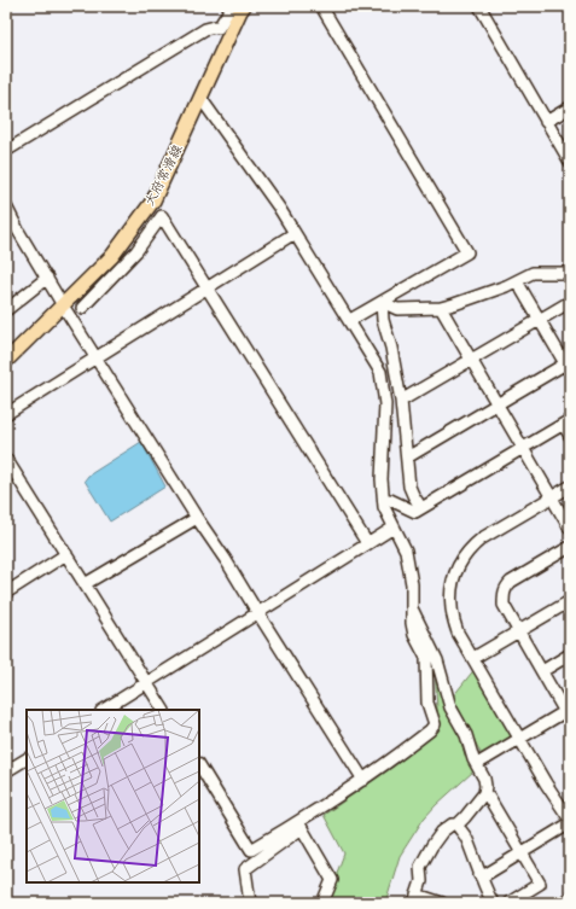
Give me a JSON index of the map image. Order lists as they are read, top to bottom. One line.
{"streets":{"main road":["大府常滑線"]}}
